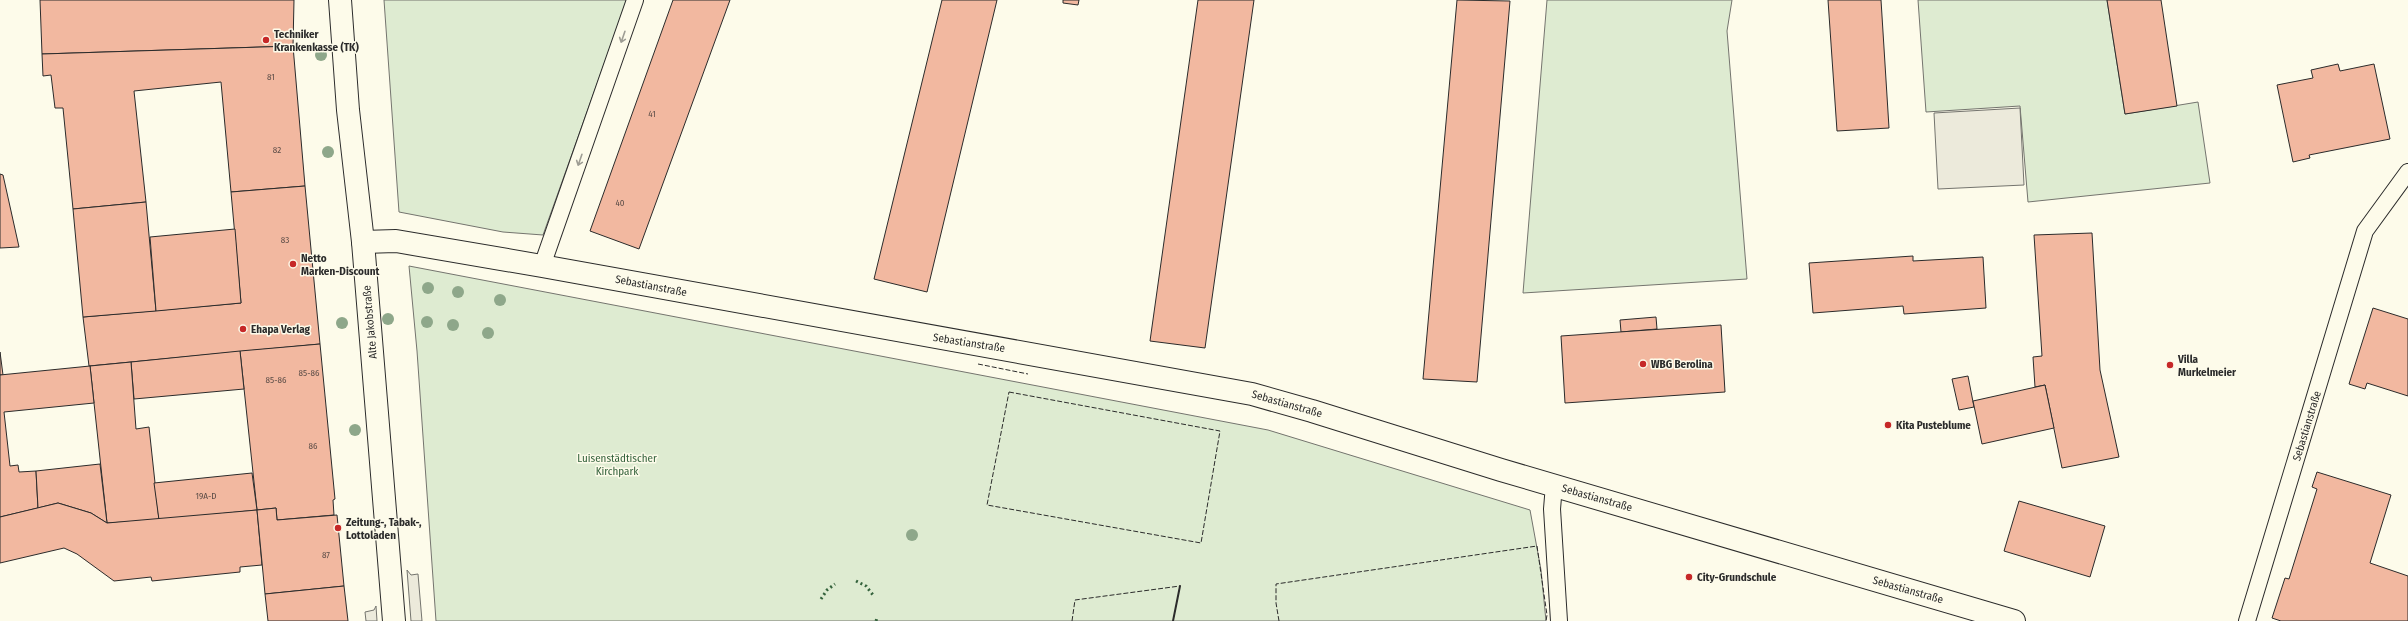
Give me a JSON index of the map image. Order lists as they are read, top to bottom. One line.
{"streets":{"street":["Sebastianstraße","Alte Jakobstraße"]},"crossings":[["Sebastianstraße","Alte Jakobstraße"]],"parks":["Luisenstädtischer Kirchpark"],"places":["Techniker Krankenkasse (TK)","Netto Marken-Discount","Ehapa Verlag","WBG Berolina","Villa Murkelmeier","Kita Pusteblume","Zeitung-, Tabak-, Lottoladen","City-Grundschule"],"house_numbers":["81","41","82","40","83","85-86","85-86","86","19A-D","87"]}
